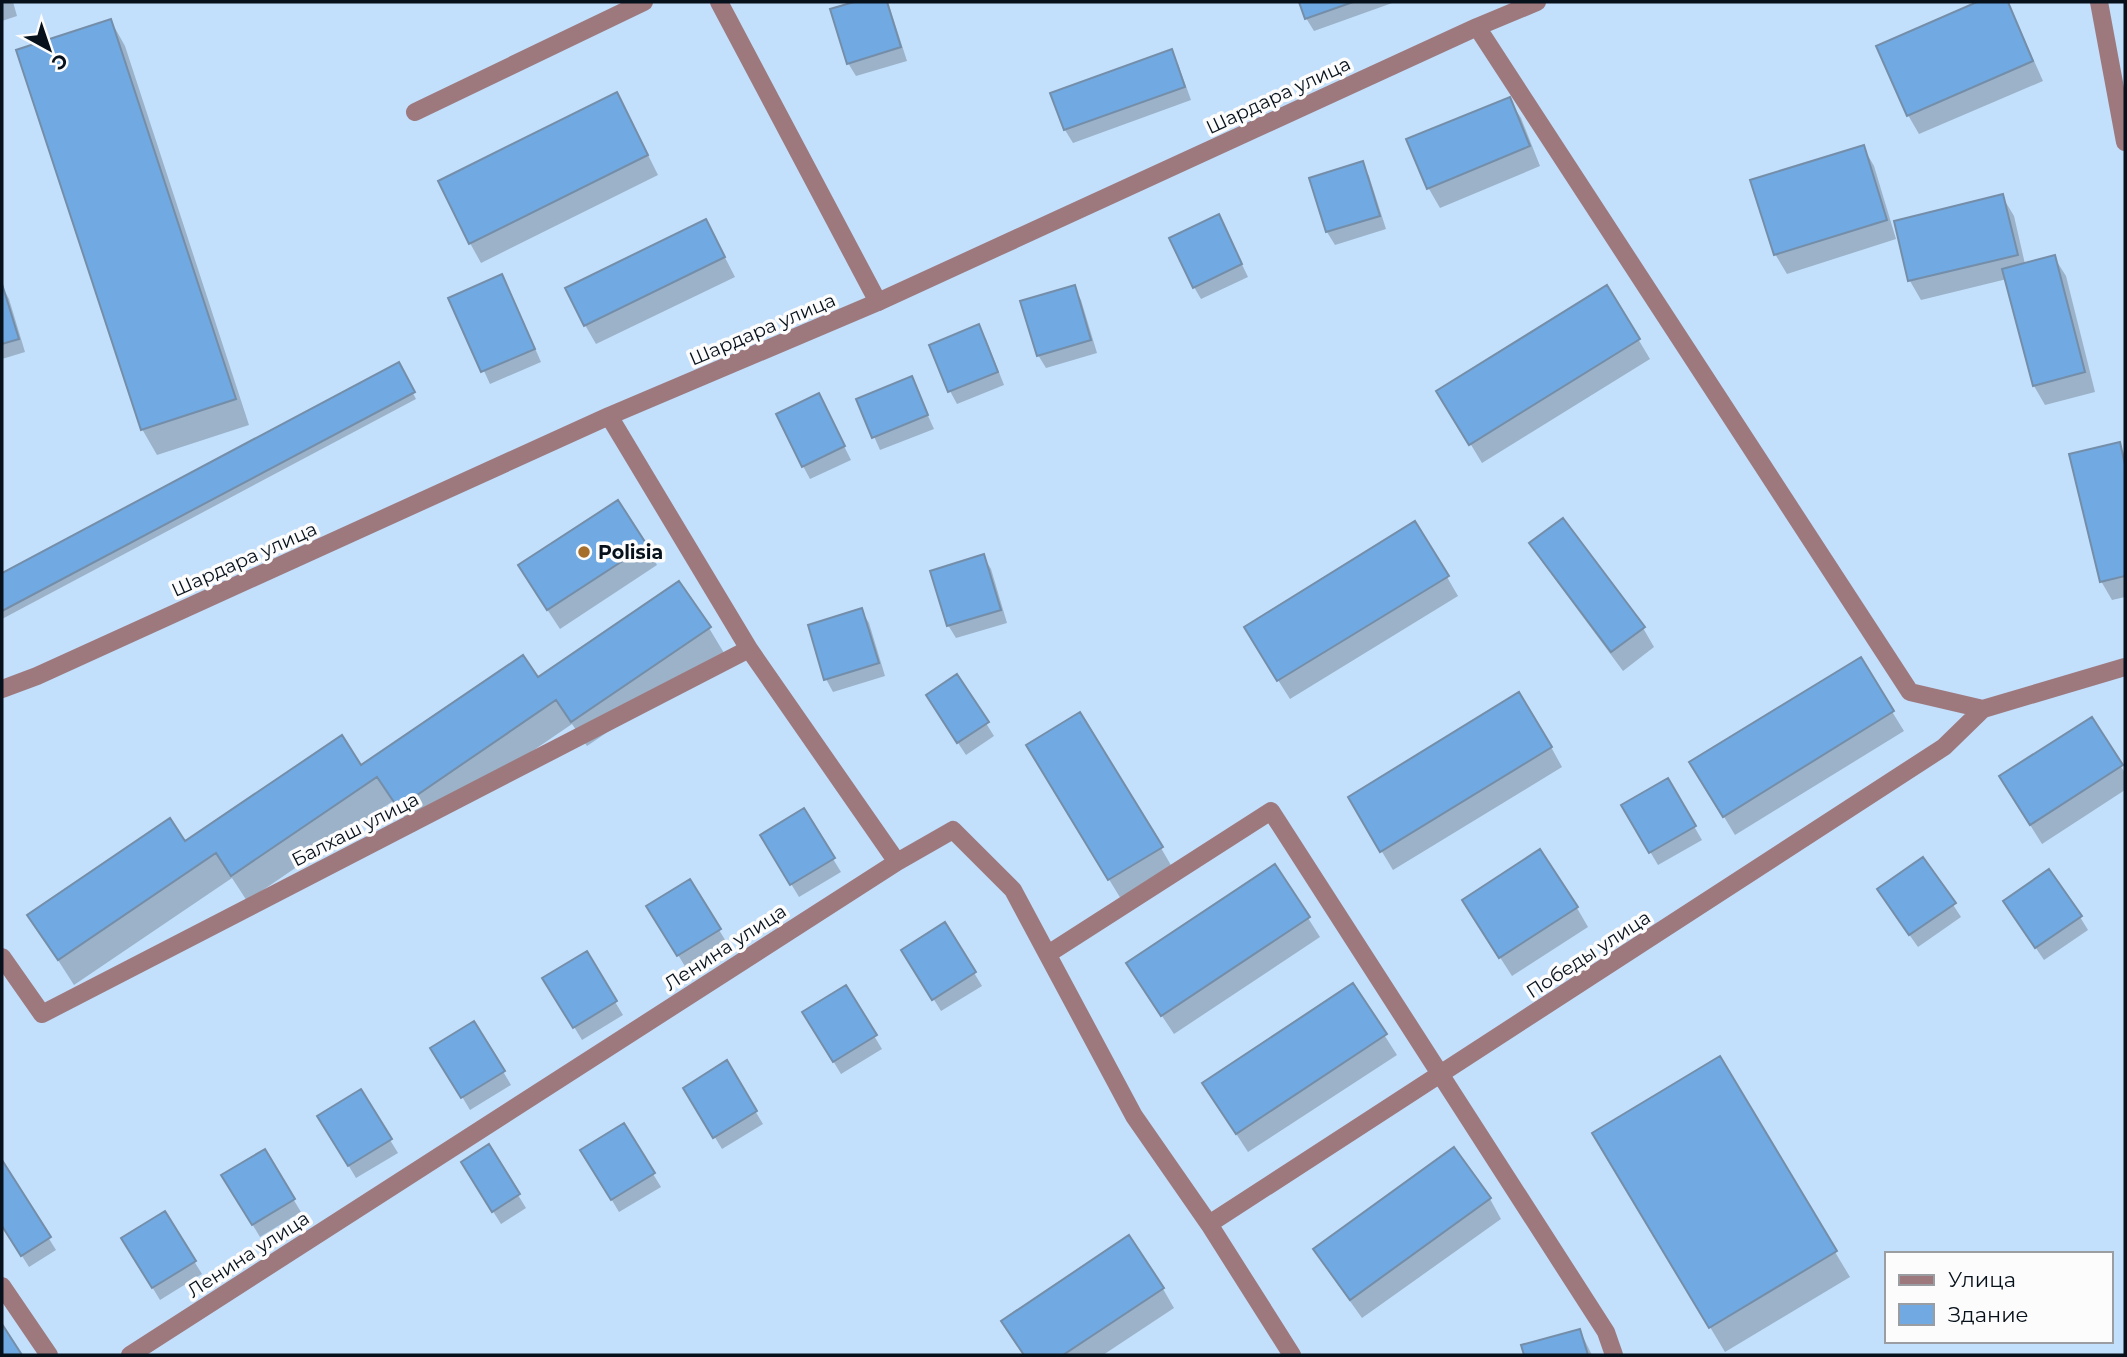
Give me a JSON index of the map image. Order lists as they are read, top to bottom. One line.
{"streets":{"street":["Шардара улица","Балхаш улица","Ленина улица","Победы улица"]},"places":["Polisia"],"legend":["Улица","Здание"],"north":"bottom right"}
